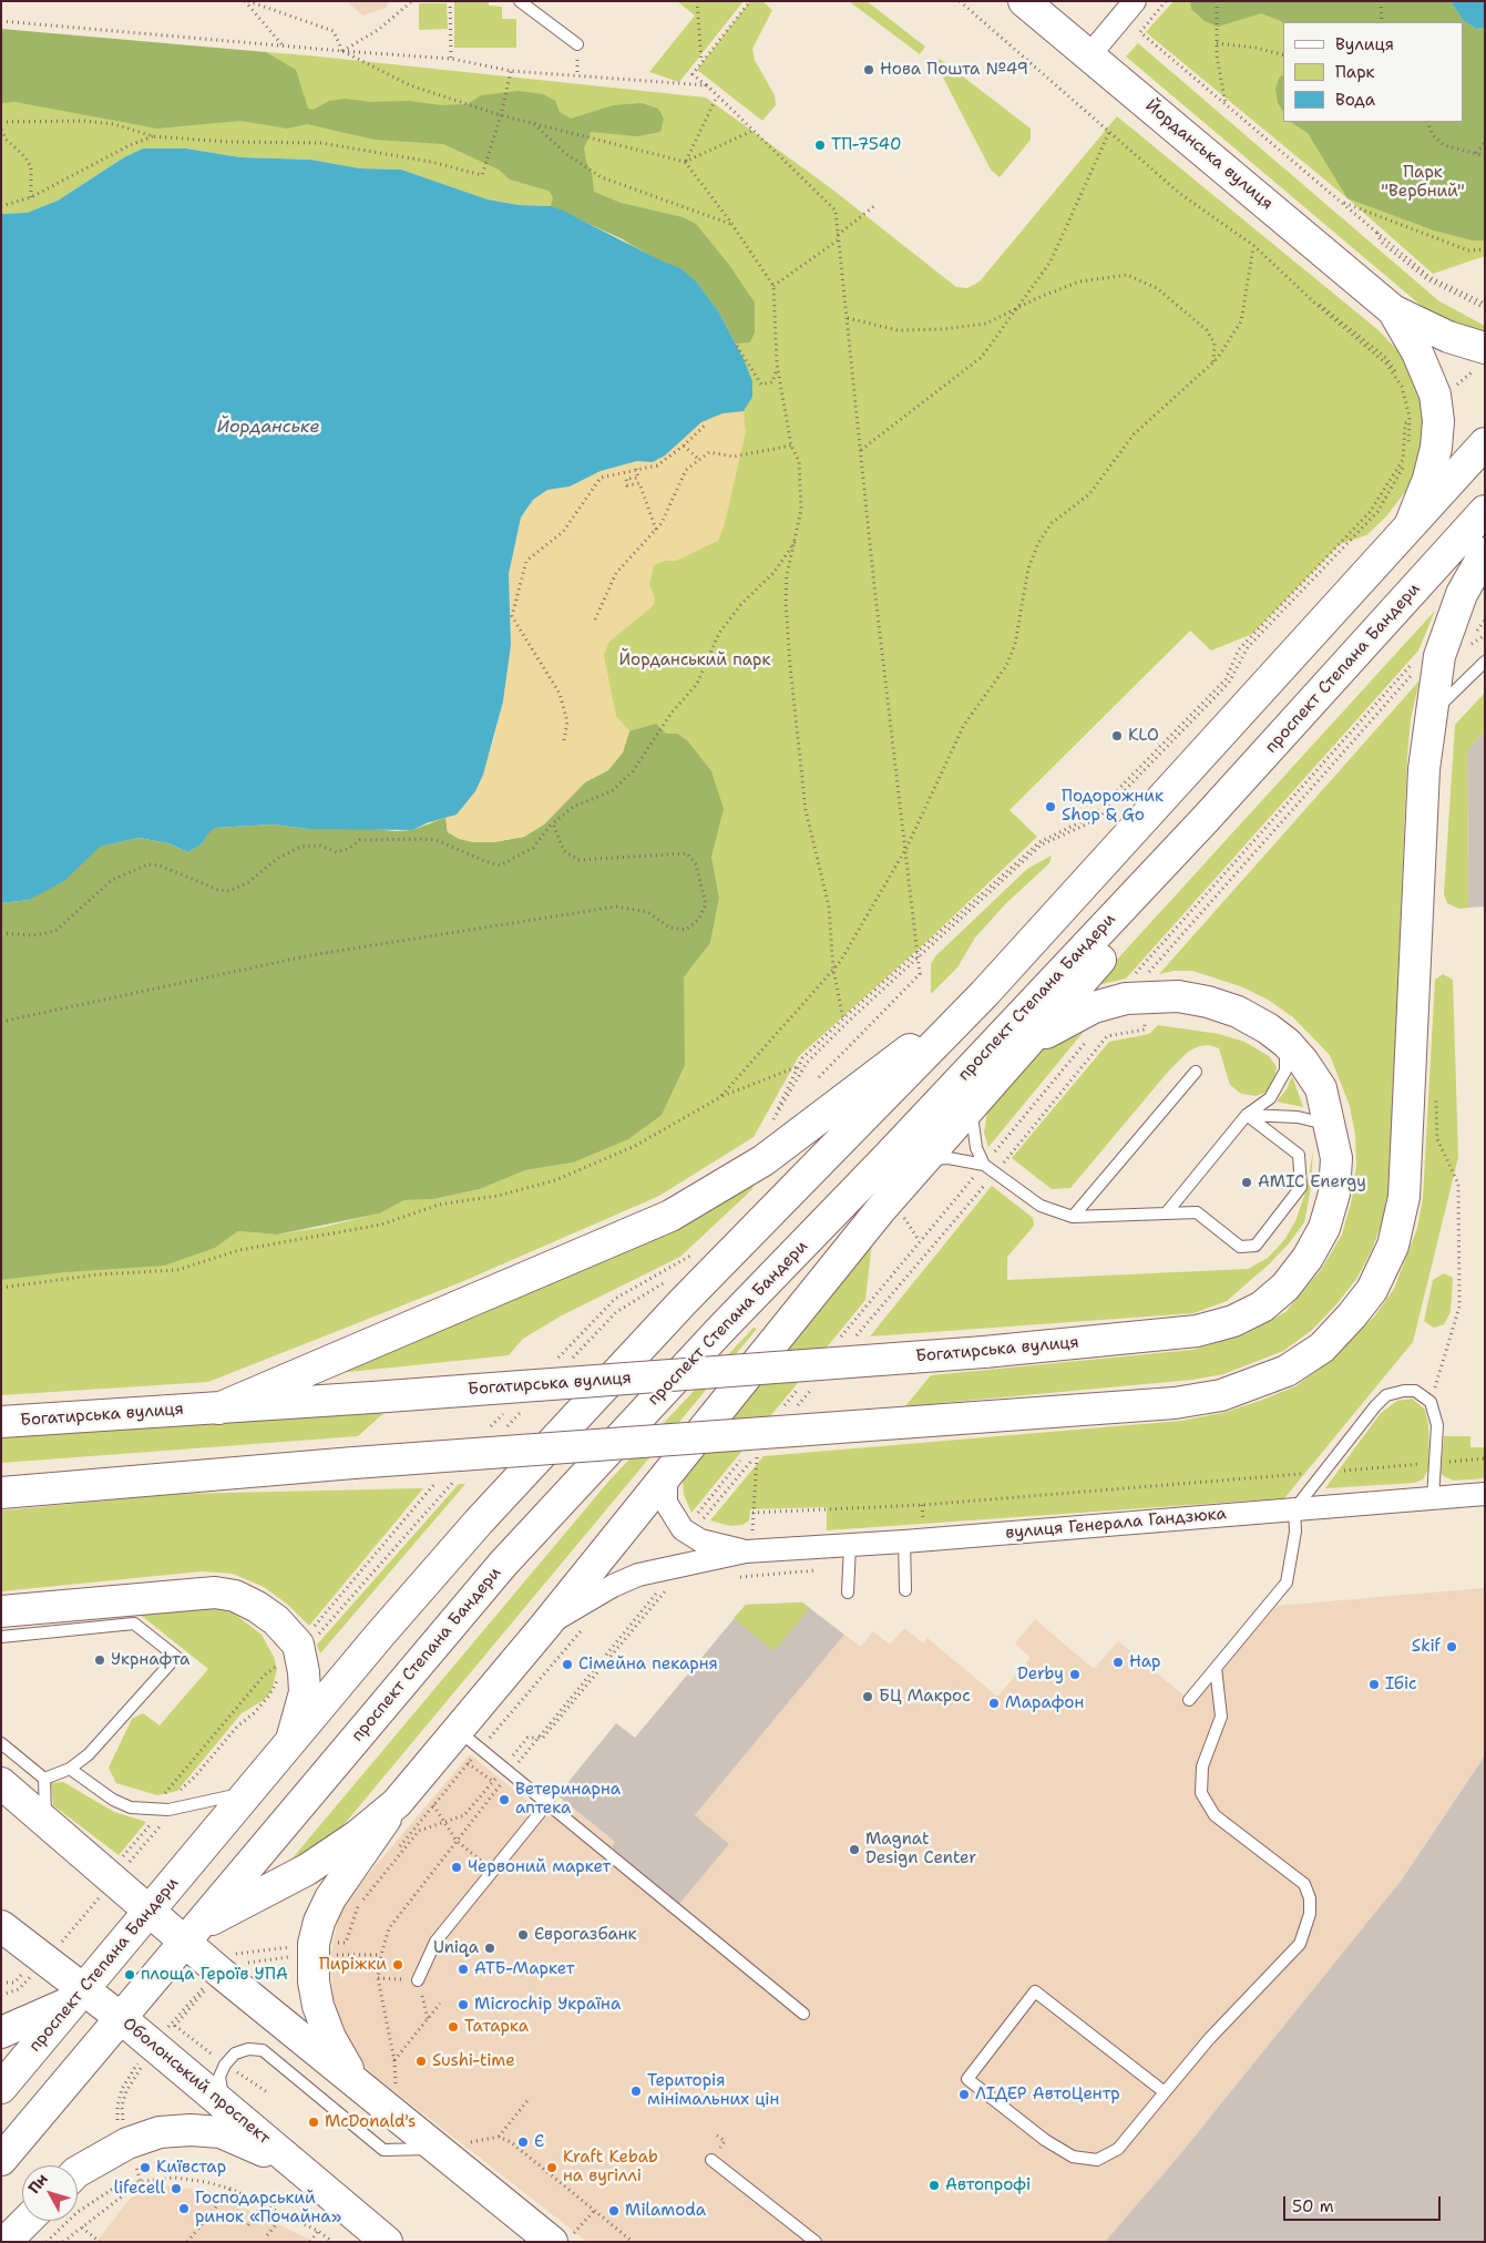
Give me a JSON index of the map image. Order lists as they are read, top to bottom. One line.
{"streets":{"main road":["Йорданська вулиця","проспект Степана Бандери","Богатирська вулиця","Оболонський проспект"],"street":["вулиця Генерала Гандзюка"]},"crossings":[["Йорданська вулиця","проспект Степана Бандери"],["проспект Степана Бандери","Оболонський проспект"]],"water":["Йорданське"],"parks":["Парк \"Вербний\"","Йорданський парк"],"places":["Нова Пошта №49","ТП-7540","KLO","Подорожник Shop & Go","AMIC Energy","Skif","Укрнафта","Hap","Сімейна пекарня","Derby","Ібіс","БЦ Макрос","Марафон","Ветеринарна аптека","Magnat Design Center","Червоний маркет","Єврогазбанк","Uniqa","Пиріжки","АТБ-Маркет","площа Героїв УПА","Microchip Україна","Татарка","Sushi-time","Територія мінімальних цін","ЛІДЕР АвтоЦентр","McDonald's","Є","Київстар","Kraft Kebab на вугіллі","Автопрофі","lifecell","Господарський ринок «Почайна»","Milamoda"],"legend":["Вулиця","Парк","Вода"],"scale_bar":"50 m","north":"top left"}
